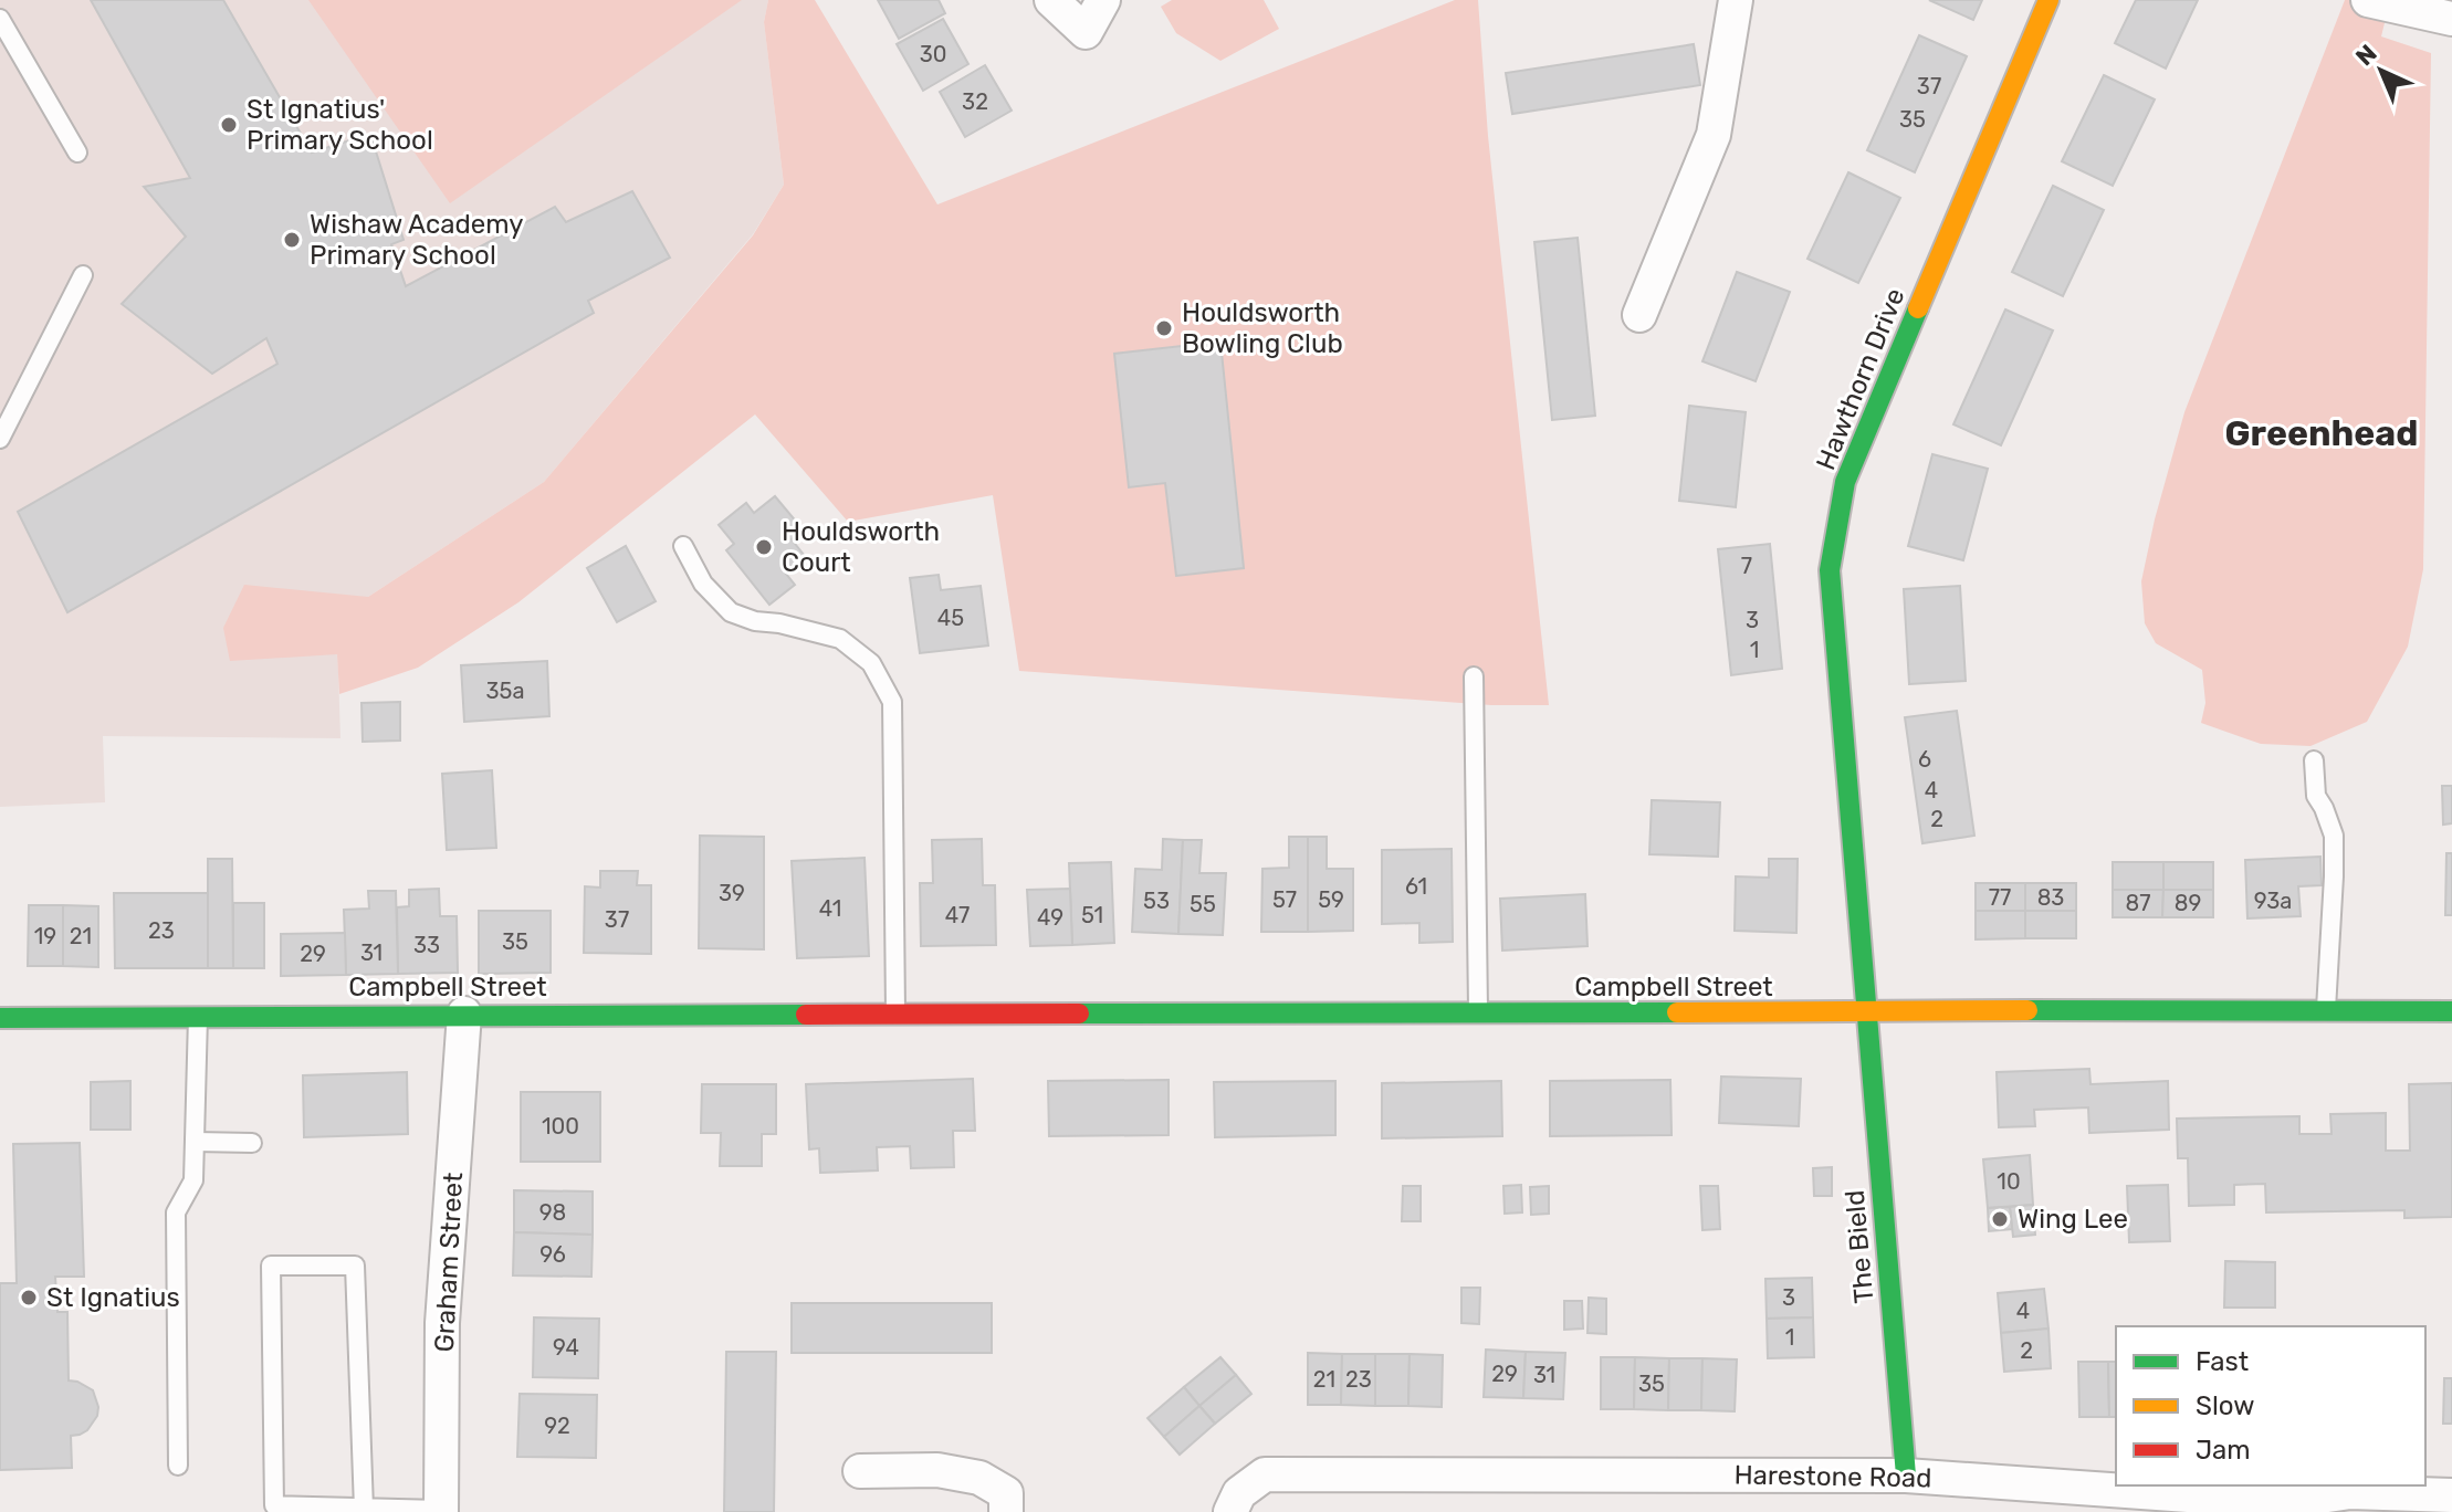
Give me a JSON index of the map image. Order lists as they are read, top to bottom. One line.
{"streets":{"street":["Hawthorn Drive","Campbell Street","The Bield","Graham Street","Harestone Road"]},"crossings":[["Hawthorn Drive","Campbell Street"],["Hawthorn Drive","The Bield"],["Campbell Street","The Bield"],["Campbell Street","Graham Street"],["The Bield","Harestone Road"]],"districts":["Greenhead"],"places":["St Ignatius' Primary School","Wishaw Academy Primary School","Houldsworth Bowling Club","Houldsworth Court","Wing Lee","St Ignatius"],"house_numbers":["30","37","32","35","7","45","3","1","35a","6","4","2","61","39","77","83","57","59","53","93a","87","89","55","41","47","51","49","37","23","19","21","35","33","31","29","100","10","98","96","3","4","1","94","2","29","31","21","23","35","92"],"legend":["Fast","Slow","Jam"],"north":"top left"}
